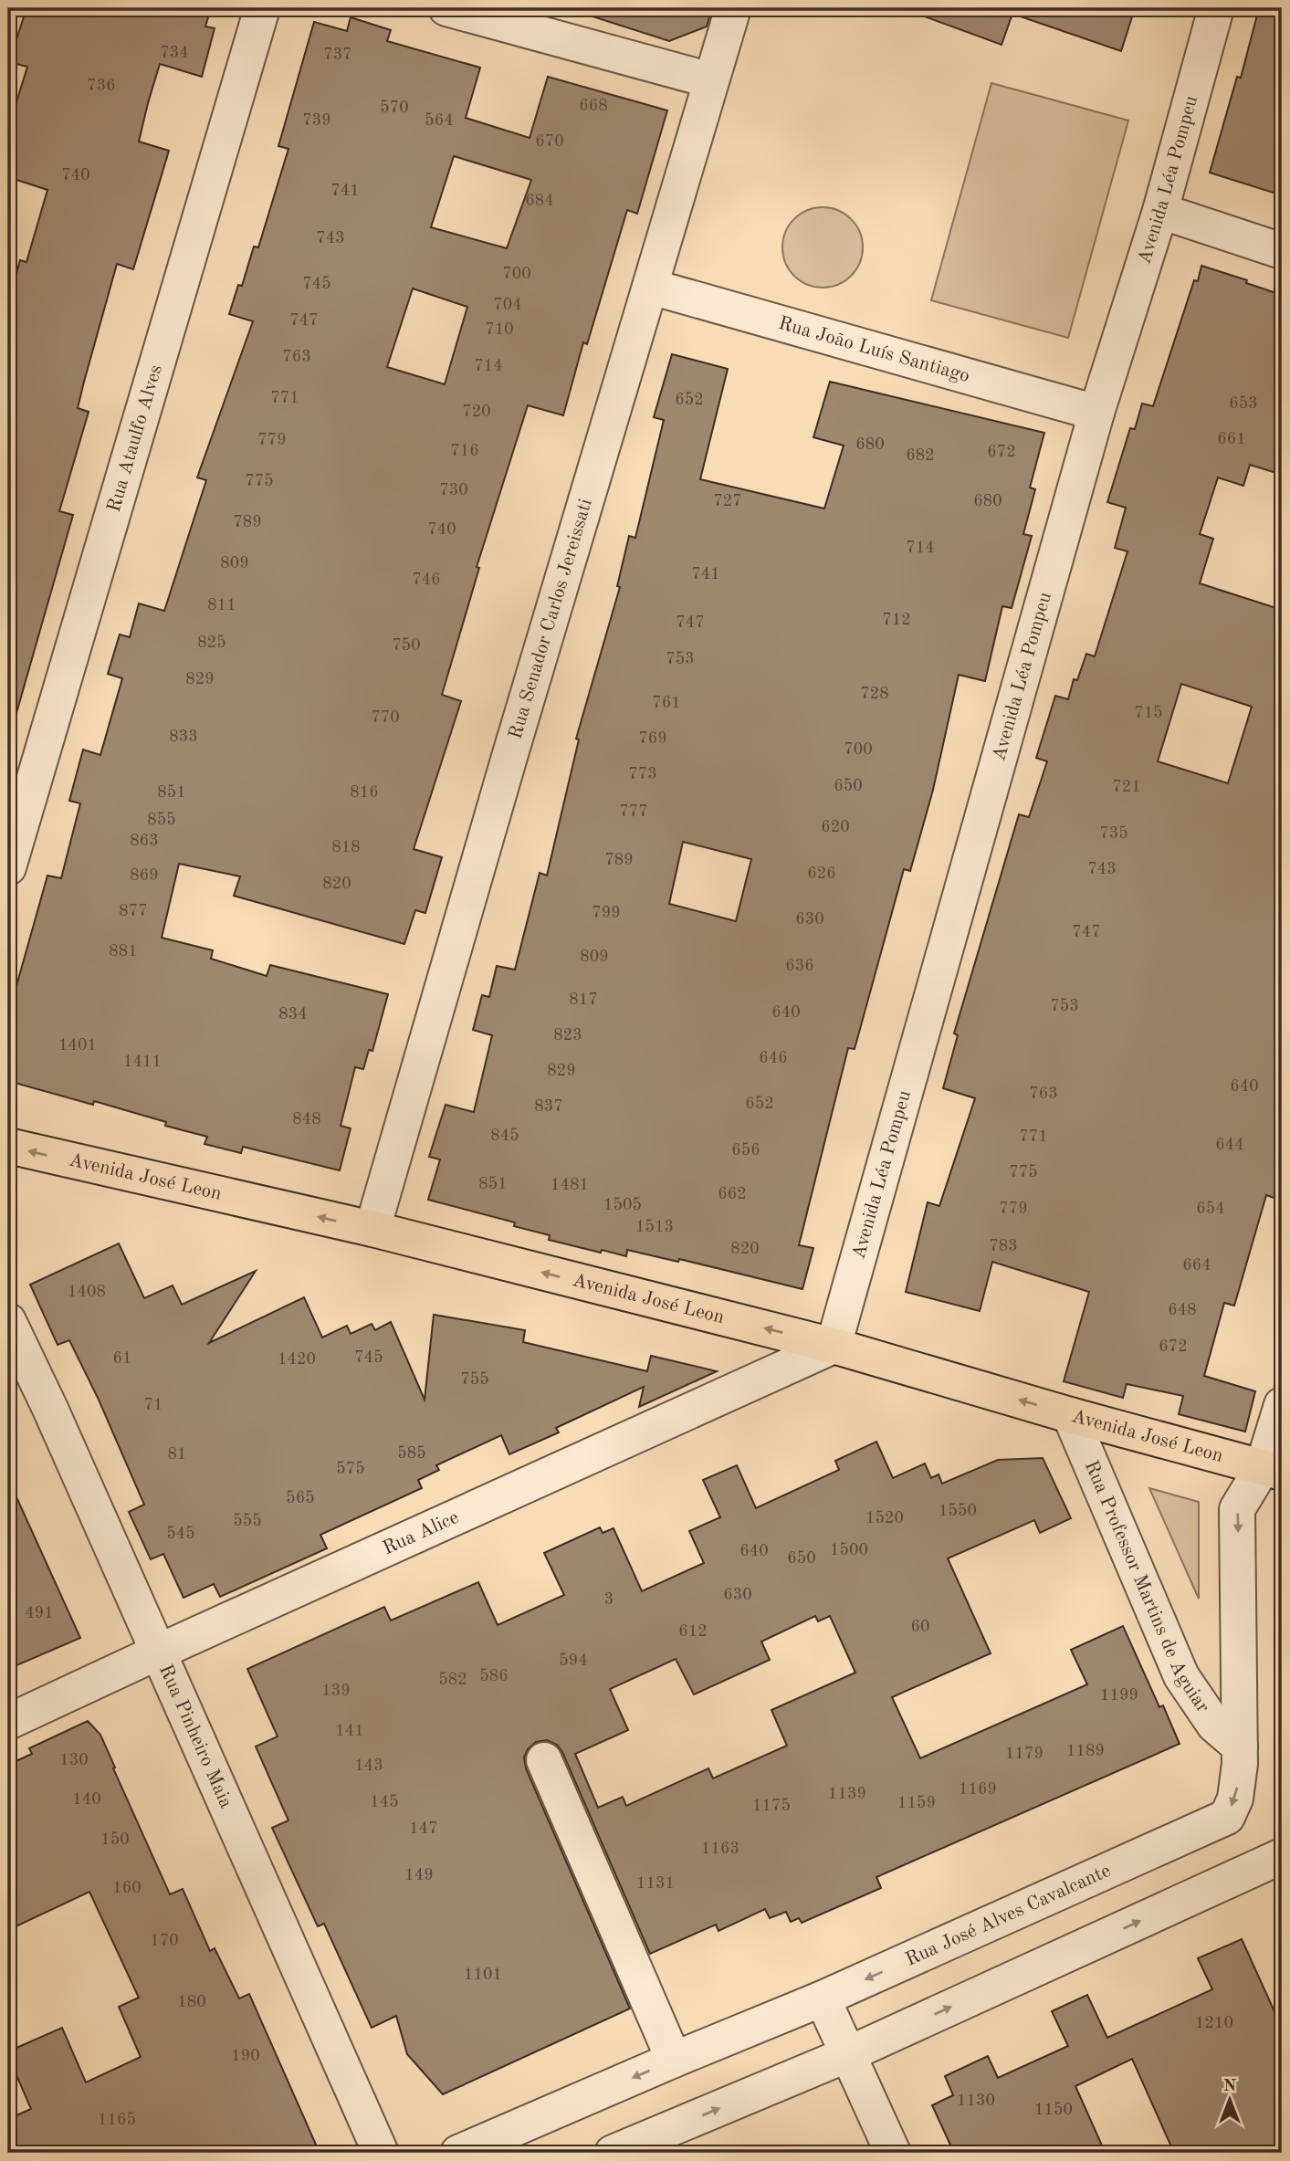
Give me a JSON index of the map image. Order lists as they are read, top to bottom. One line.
{"streets":{"main road":["Avenida José Leon"],"street":["Avenida Léa Pompeu","Rua João Luís Santiago","Rua Ataulfo Alves","Rua Senador Carlos Jereissati","Rua Alice","Rua Professor Martins de Aguiar","Rua Pinheiro Maia","Rua José Alves Cavalcante"]},"crossings":[["Avenida Léa Pompeu","Rua João Luís Santiago"],["Avenida Léa Pompeu","Avenida José Leon"],["Avenida Léa Pompeu","Rua Alice"],["Rua João Luís Santiago","Rua Senador Carlos Jereissati"],["Rua Senador Carlos Jereissati","Avenida José Leon"],["Avenida José Leon","Rua Alice"],["Avenida José Leon","Rua Professor Martins de Aguiar"],["Avenida José Leon","Rua José Alves Cavalcante"],["Rua Alice","Rua Pinheiro Maia"],["Rua Professor Martins de Aguiar","Rua José Alves Cavalcante"]],"one_way":["Avenida José Leon"],"house_numbers":["734","737","736","668","570","739","564","670","740","741","684","743","700","745","704","747","710","763","714","771","652","653","720","661","779","680","716","672","682","775","730","727","680","789","740","714","809","741","746","811","712","747","825","750","753","829","728","761","715","770","833","769","700","773","650","721","851","816","777","855","620","735","863","818","789","743","626","869","820","877","799","630","747","881","809","636","817","753","640","834","823","1401","646","1411","829","640","763","652","837","848","845","771","644","656","775","851","1481","662","1505","779","654","1513","783","820","664","1408","648","672","745","61","1420","755","71","585","81","575","565","1550","1520","555","545","1500","640","650","630","3","491","60","612","594","586","582","139","1199","141","1189","1179","130","143","1169","1139","140","145","1159","1175","147","150","1163","149","1131","160","170","1101","180","1210","190","1130","1150","1165"],"north":"top"}
